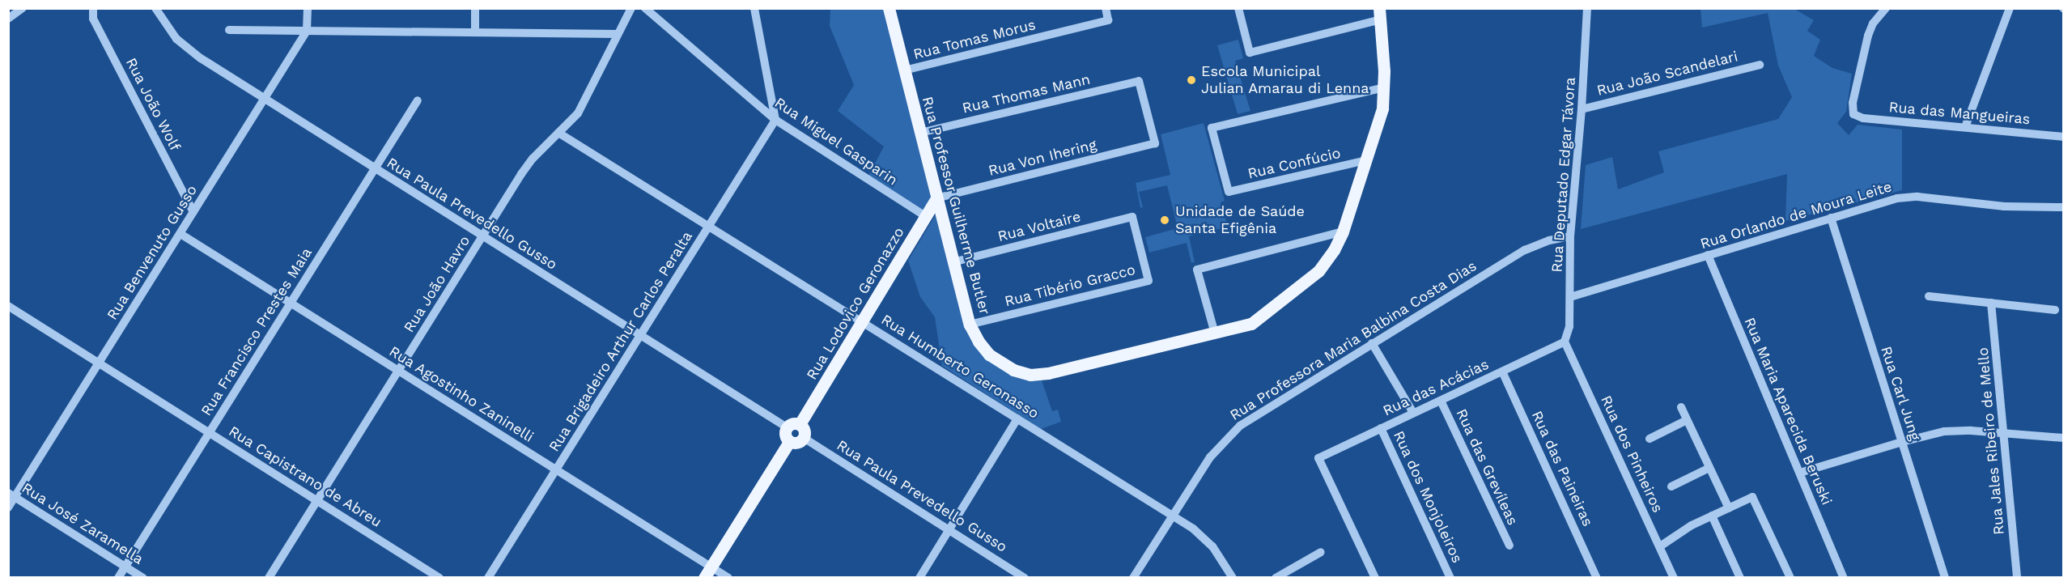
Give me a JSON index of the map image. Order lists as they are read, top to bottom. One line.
{"streets":{"main road":["Rua Professor Guilherme Butler","Rua Lodovico Geronazzo"],"street":["Rua Tomas Morus","Rua João Scandelari","Rua Thomas Mann","Rua João Wolf","Rua das Mangueiras","Rua Miguel Gasparin","Rua Von Ihering","Rua Confúcio","Rua Deputado Edgar Távora","Rua Paula Prevedello Gusso","Rua Orlando de Moura Leite","Rua Voltaire","Rua Benvenuto Gusso","Rua João Havro","Rua Tibério Gracco","Rua Francisco Prestes Maia","Rua Professora Maria Balbina Costa Dias","Rua Brigadeiro Arthur Carlos Peralta","Rua Humberto Geronasso","Rua das Acácias","Rua Carl Jung","Rua Agostinho Zaninelli","Rua Maria Aparecida Beruski","Rua Jales Ribeiro de Mello","Rua dos Pinheiros","Rua das Grevíleas","Rua das Paineiras","Rua Capistrano de Abreu","Rua dos Monjoleiros","Rua José Zaramella"]},"crossings":[["Rua Tomas Morus","Rua Professor Guilherme Butler"],["Rua João Scandelari","Rua Deputado Edgar Távora"],["Rua Thomas Mann","Rua Von Ihering"],["Rua Thomas Mann","Rua Professor Guilherme Butler"],["Rua João Wolf","Rua Benvenuto Gusso"],["Rua Miguel Gasparin","Rua Lodovico Geronazzo"],["Rua Miguel Gasparin","Rua Brigadeiro Arthur Carlos Peralta"],["Rua Von Ihering","Rua Professor Guilherme Butler"],["Rua Von Ihering","Rua Lodovico Geronazzo"],["Rua Confúcio","Rua Professor Guilherme Butler"],["Rua Deputado Edgar Távora","Rua Orlando de Moura Leite"],["Rua Deputado Edgar Távora","Rua Professora Maria Balbina Costa Dias"],["Rua Deputado Edgar Távora","Rua das Acácias"],["Rua Deputado Edgar Távora","Rua dos Pinheiros"],["Rua Professor Guilherme Butler","Rua Voltaire"],["Rua Professor Guilherme Butler","Rua Tibério Gracco"],["Rua Professor Guilherme Butler","Rua Lodovico Geronazzo"],["Rua Paula Prevedello Gusso","Rua Benvenuto Gusso"],["Rua Paula Prevedello Gusso","Rua João Havro"],["Rua Paula Prevedello Gusso","Rua Lodovico Geronazzo"],["Rua Paula Prevedello Gusso","Rua Francisco Prestes Maia"],["Rua Paula Prevedello Gusso","Rua Brigadeiro Arthur Carlos Peralta"],["Rua Orlando de Moura Leite","Rua Carl Jung"],["Rua Orlando de Moura Leite","Rua Maria Aparecida Beruski"],["Rua Voltaire","Rua Tibério Gracco"],["Rua Benvenuto Gusso","Rua Agostinho Zaninelli"],["Rua Benvenuto Gusso","Rua Capistrano de Abreu"],["Rua Benvenuto Gusso","Rua José Zaramella"],["Rua João Havro","Rua Humberto Geronasso"],["Rua João Havro","Rua Agostinho Zaninelli"],["Rua João Havro","Rua Capistrano de Abreu"],["Rua Lodovico Geronazzo","Rua Humberto Geronasso"],["Rua Francisco Prestes Maia","Rua Agostinho Zaninelli"],["Rua Francisco Prestes Maia","Rua Capistrano de Abreu"],["Rua Francisco Prestes Maia","Rua José Zaramella"],["Rua Professora Maria Balbina Costa Dias","Rua Humberto Geronasso"],["Rua Brigadeiro Arthur Carlos Peralta","Rua Humberto Geronasso"],["Rua Brigadeiro Arthur Carlos Peralta","Rua Agostinho Zaninelli"],["Rua das Acácias","Rua dos Pinheiros"],["Rua das Acácias","Rua das Grevíleas"],["Rua das Acácias","Rua das Paineiras"],["Rua das Acácias","Rua dos Monjoleiros"]],"places":["Escola Municipal Julian Amarau di Lenna","Unidade de Saúde Santa Efigênia"]}
